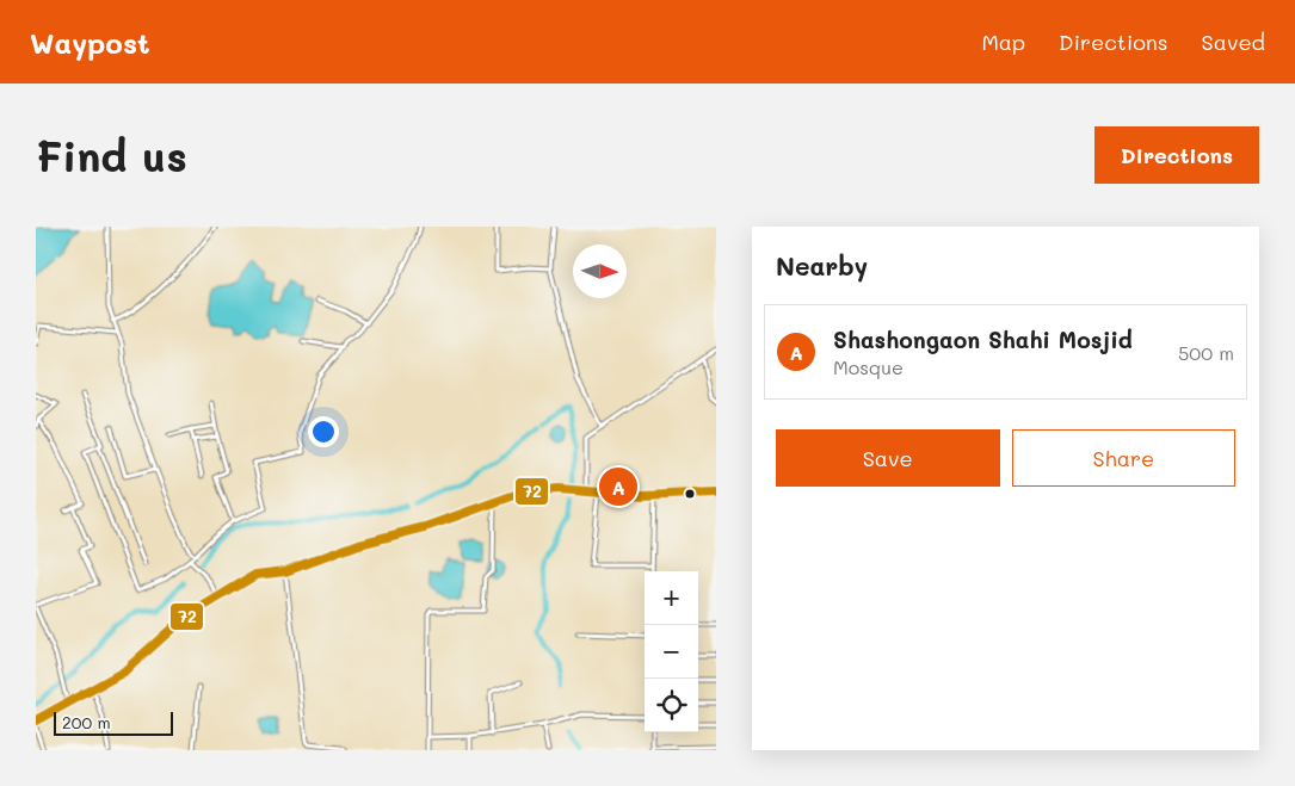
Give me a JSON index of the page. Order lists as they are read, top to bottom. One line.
{"lines":["transit line 72"],"scale_bar":"200 m","north":"right","page":{"header":"Waypost","nav":["Map","Directions","Saved"],"buttons":["Directions",["Save","Share"]],"title":"Find us","heading":"Nearby","list":[{"mark":"A","name":"Shashongaon Shahi Mosjid","note":"Mosque","value":"500 m"}],"pins":"A","map_buttons":["+","−"],"scale":"200 m"}}
